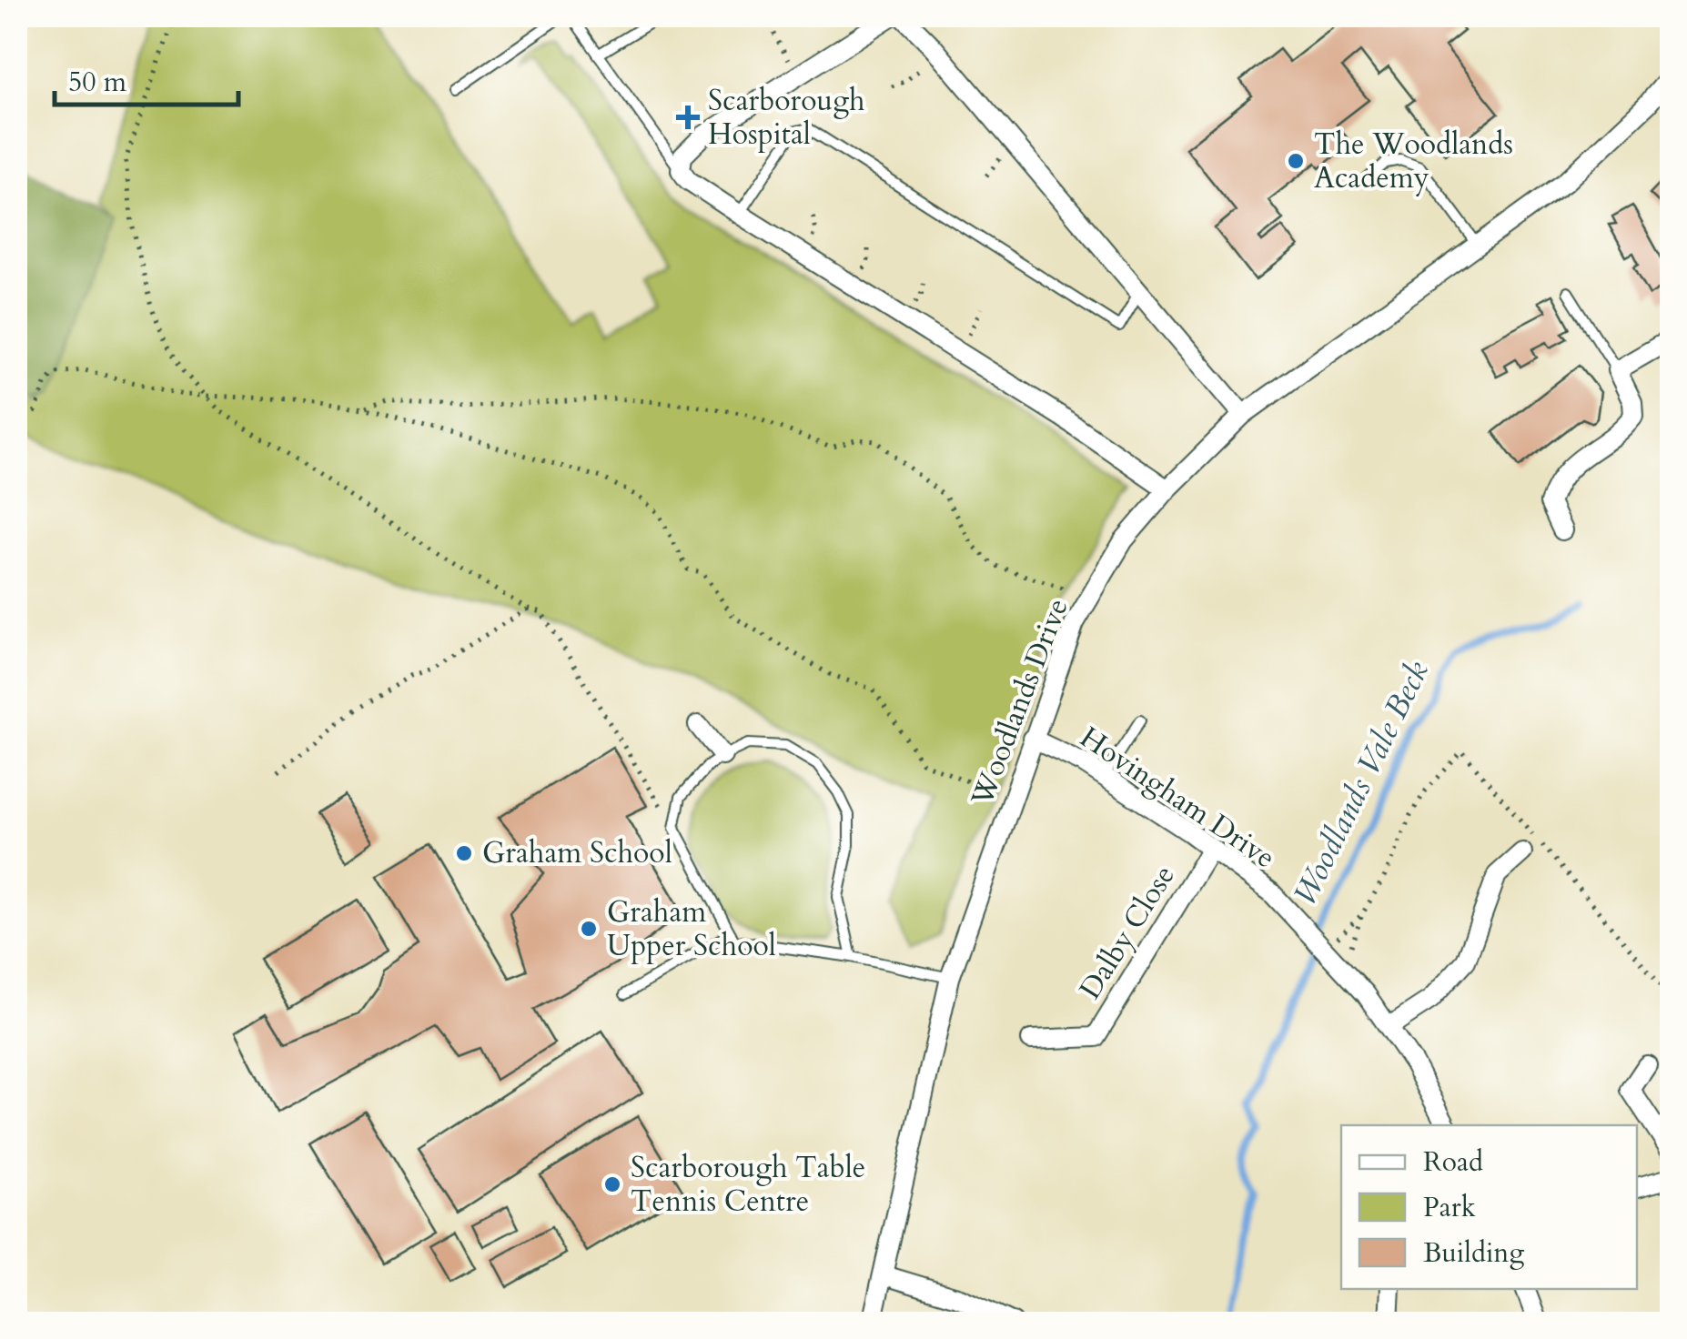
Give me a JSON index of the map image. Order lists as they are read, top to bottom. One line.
{"streets":{"street":["Woodlands Drive","Hovingham Drive","Dalby Close"]},"crossings":[["Woodlands Drive","Hovingham Drive"],["Hovingham Drive","Dalby Close"]],"water":["Woodlands Vale Beck"],"places":{"health":["Scarborough Hospital"],"other":["The Woodlands Academy","Graham School","Graham Upper School","Scarborough Table Tennis Centre"]},"legend":["Road","Park","Building"],"scale_bar":"50 m"}
